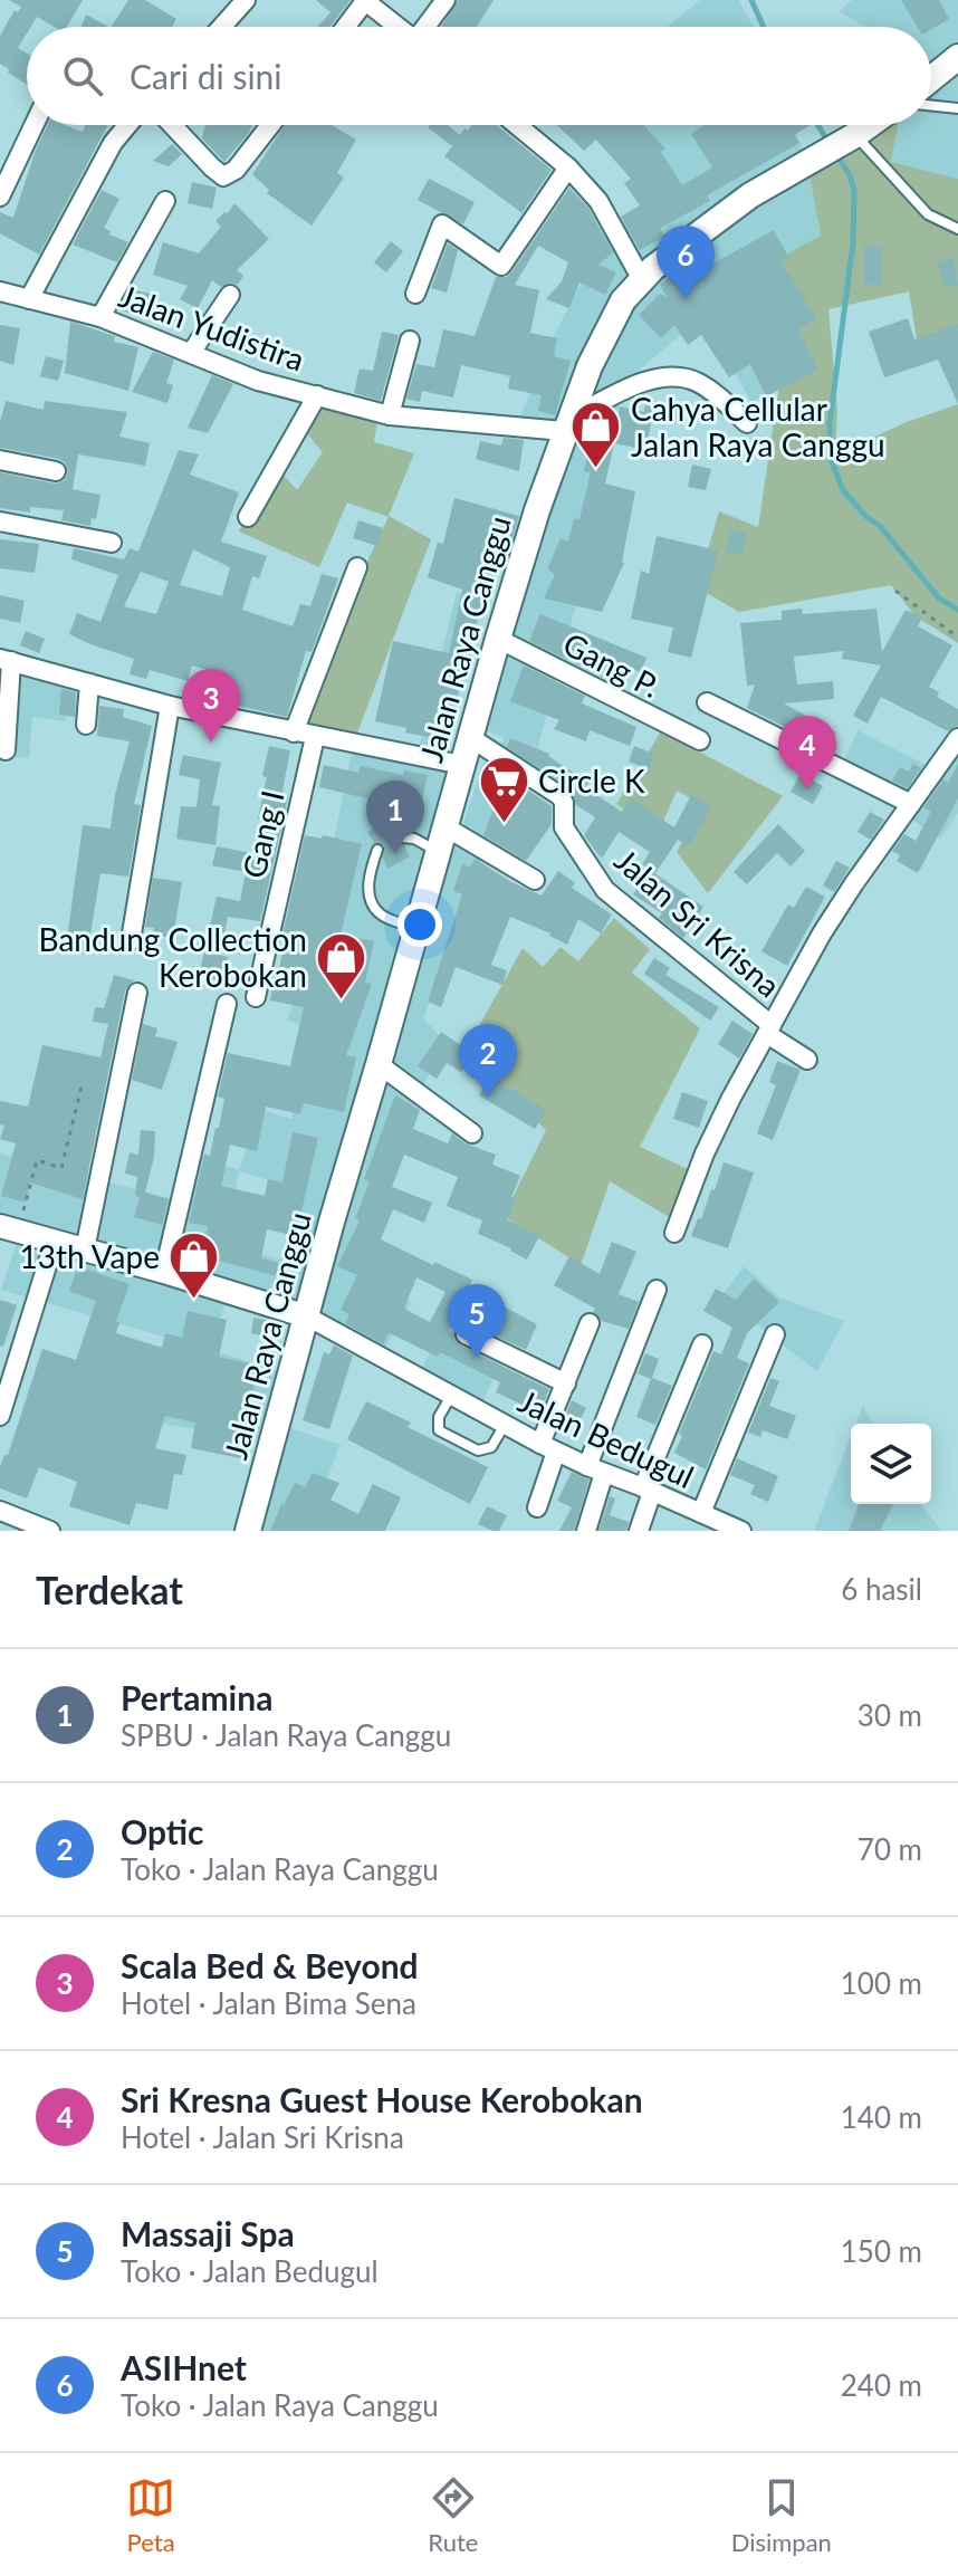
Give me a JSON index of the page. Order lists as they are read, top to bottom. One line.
{"streets":{"main road":["Jalan Raya Canggu"],"street":["Jalan Yudistira","Gang P.","Gang I","Jalan Sri Krisna","Jalan Bedugul"]},"crossings":[["Jalan Yudistira","Jalan Raya Canggu"],["Jalan Raya Canggu","Gang P."],["Jalan Raya Canggu","Jalan Sri Krisna"],["Jalan Raya Canggu","Jalan Bedugul"]],"places":{"shop":["Cahya Cellular Jalan Raya Canggu","Bandung Collection Kerobokan","13th Vape"],"supermarket":["Circle K"]},"page":{"search":"Cari di sini","pins":["6","3","4","1","2","5"],"heading":["Terdekat","6 hasil"],"list":[{"mark":"1","name":"Pertamina","note":"SPBU · Jalan Raya Canggu","value":"30 m"},{"mark":"2","name":"Optic","note":"Toko · Jalan Raya Canggu","value":"70 m"},{"mark":"3","name":"Scala Bed & Beyond","note":"Hotel · Jalan Bima Sena","value":"100 m"},{"mark":"4","name":"Sri Kresna Guest House Kerobokan","note":"Hotel · Jalan Sri Krisna","value":"140 m"},{"mark":"5","name":"Massaji Spa","note":"Toko · Jalan Bedugul","value":"150 m"},{"mark":"6","name":"ASIHnet","note":"Toko · Jalan Raya Canggu","value":"240 m"}],"nav":["Peta","Rute","Disimpan"]}}
